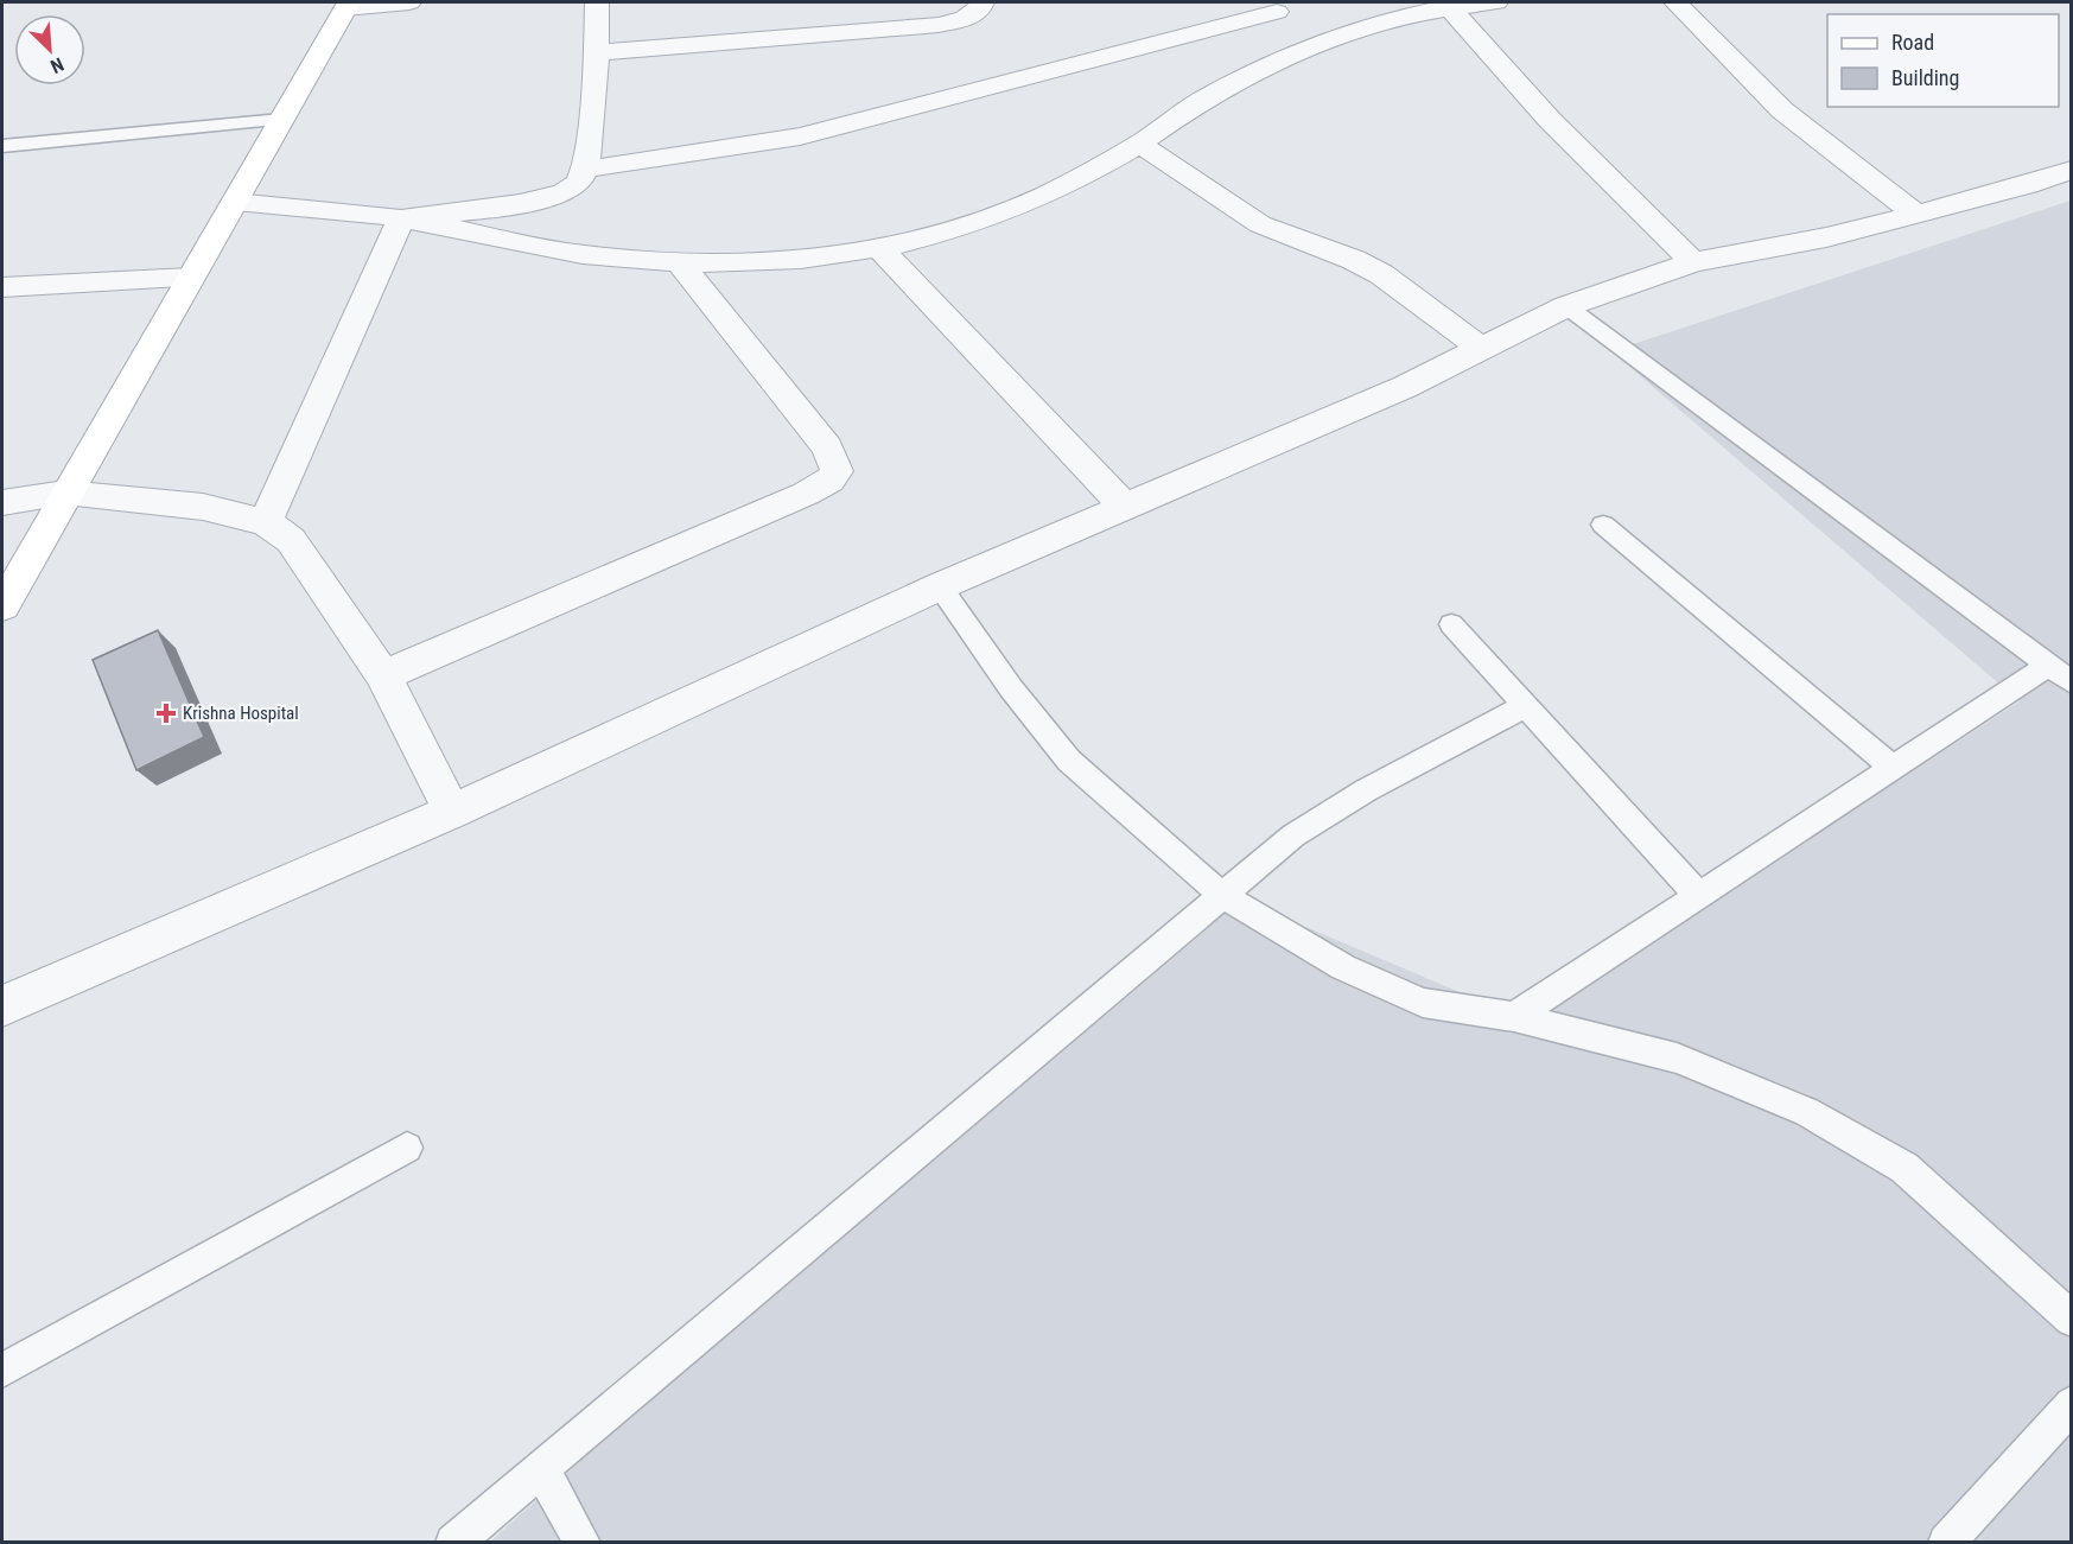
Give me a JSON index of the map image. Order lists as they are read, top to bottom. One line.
{"places":{"health":["Krishna Hospital"]},"legend":["Road","Building"],"north":"bottom right"}
